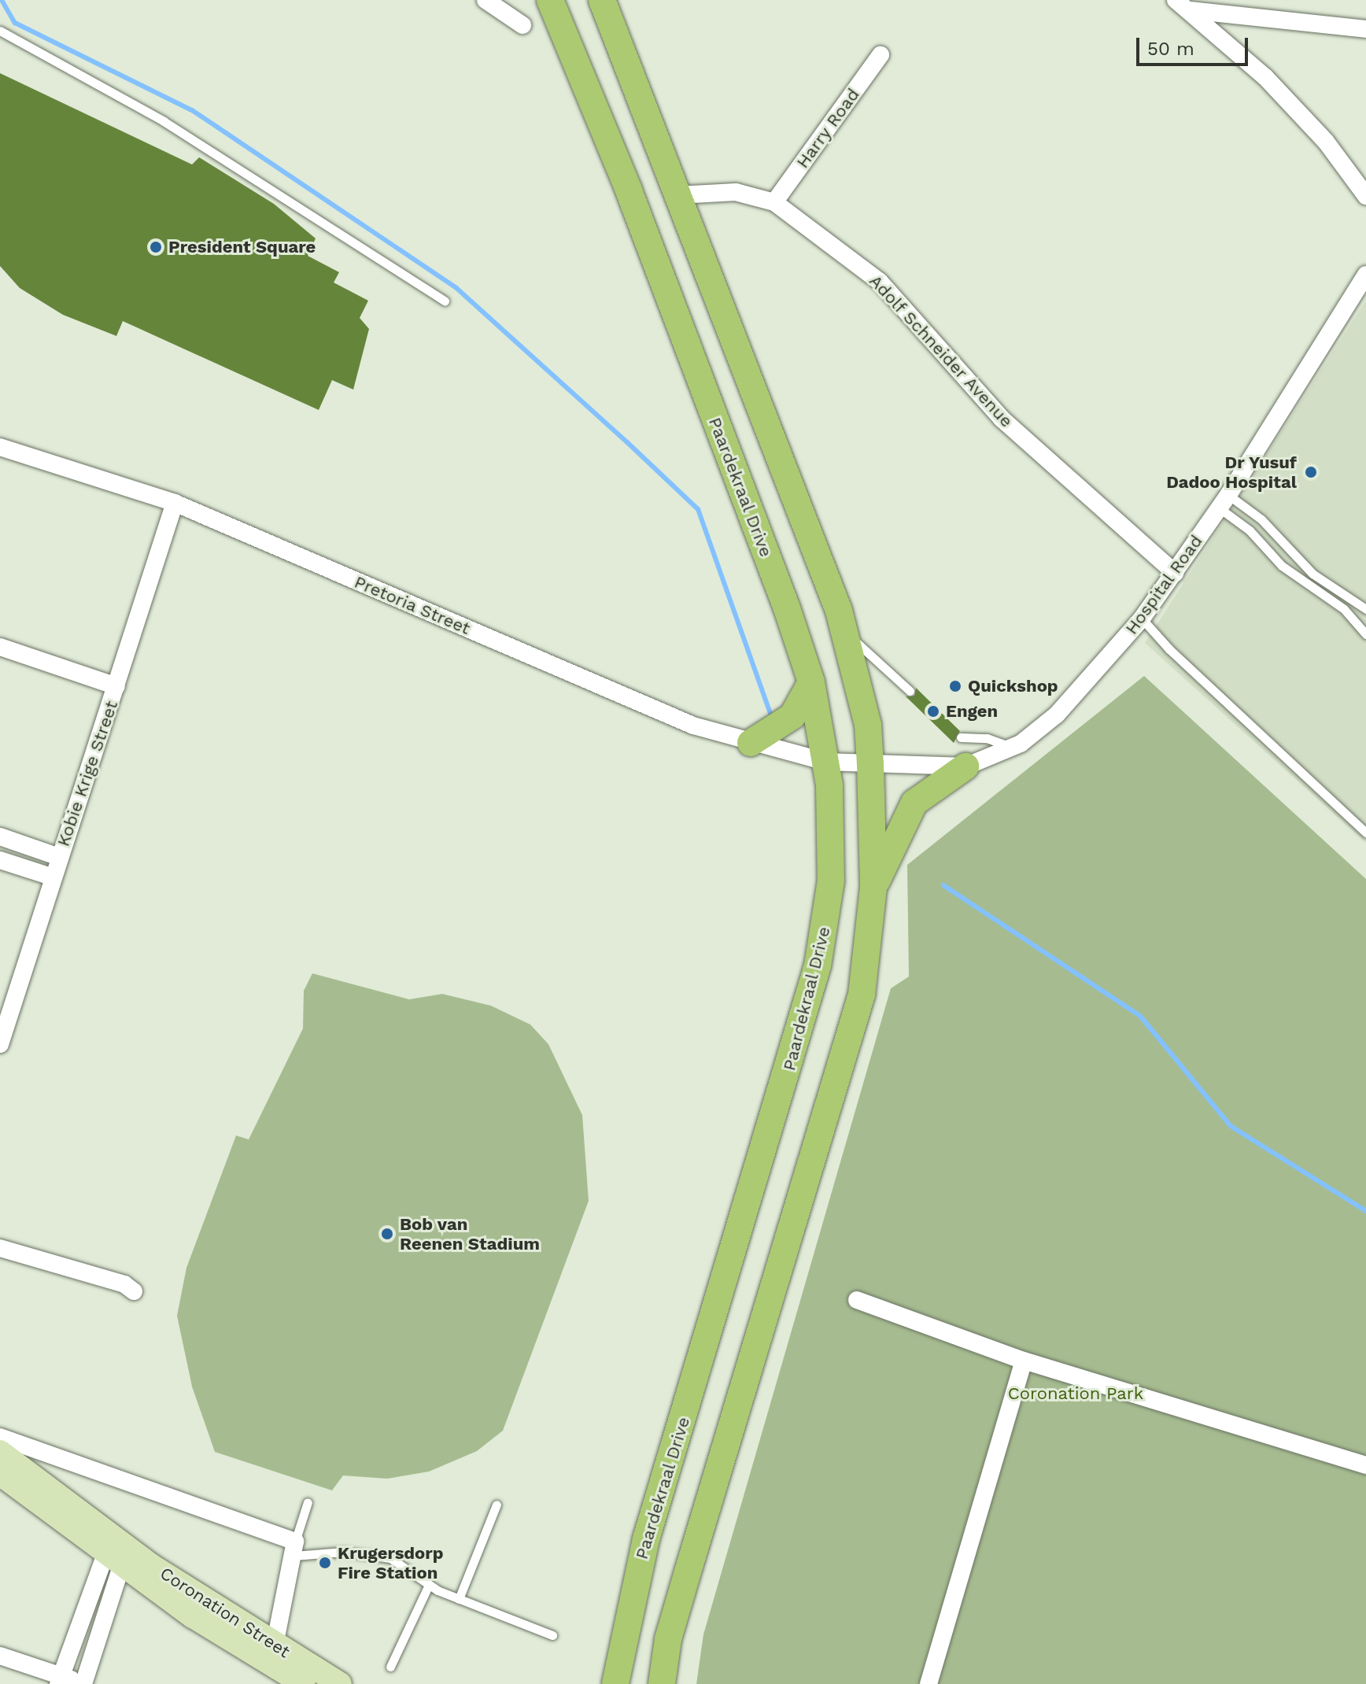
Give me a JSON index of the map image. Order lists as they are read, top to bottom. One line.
{"streets":{"main road":["Paardekraal Drive","Coronation Street"],"street":["Harry Road","Adolf Schneider Avenue","Hospital Road","Pretoria Street","Kobie Krige Street"]},"crossings":[["Harry Road","Adolf Schneider Avenue"],["Adolf Schneider Avenue","Hospital Road"],["Paardekraal Drive","Hospital Road"],["Paardekraal Drive","Pretoria Street"],["Hospital Road","Pretoria Street"],["Pretoria Street","Kobie Krige Street"]],"parks":["Coronation Park"],"places":["President Square","Dr Yusuf Dadoo Hospital","Quickshop","Engen","Bob van Reenen Stadium","Krugersdorp Fire Station"],"scale_bar":"50 m"}
